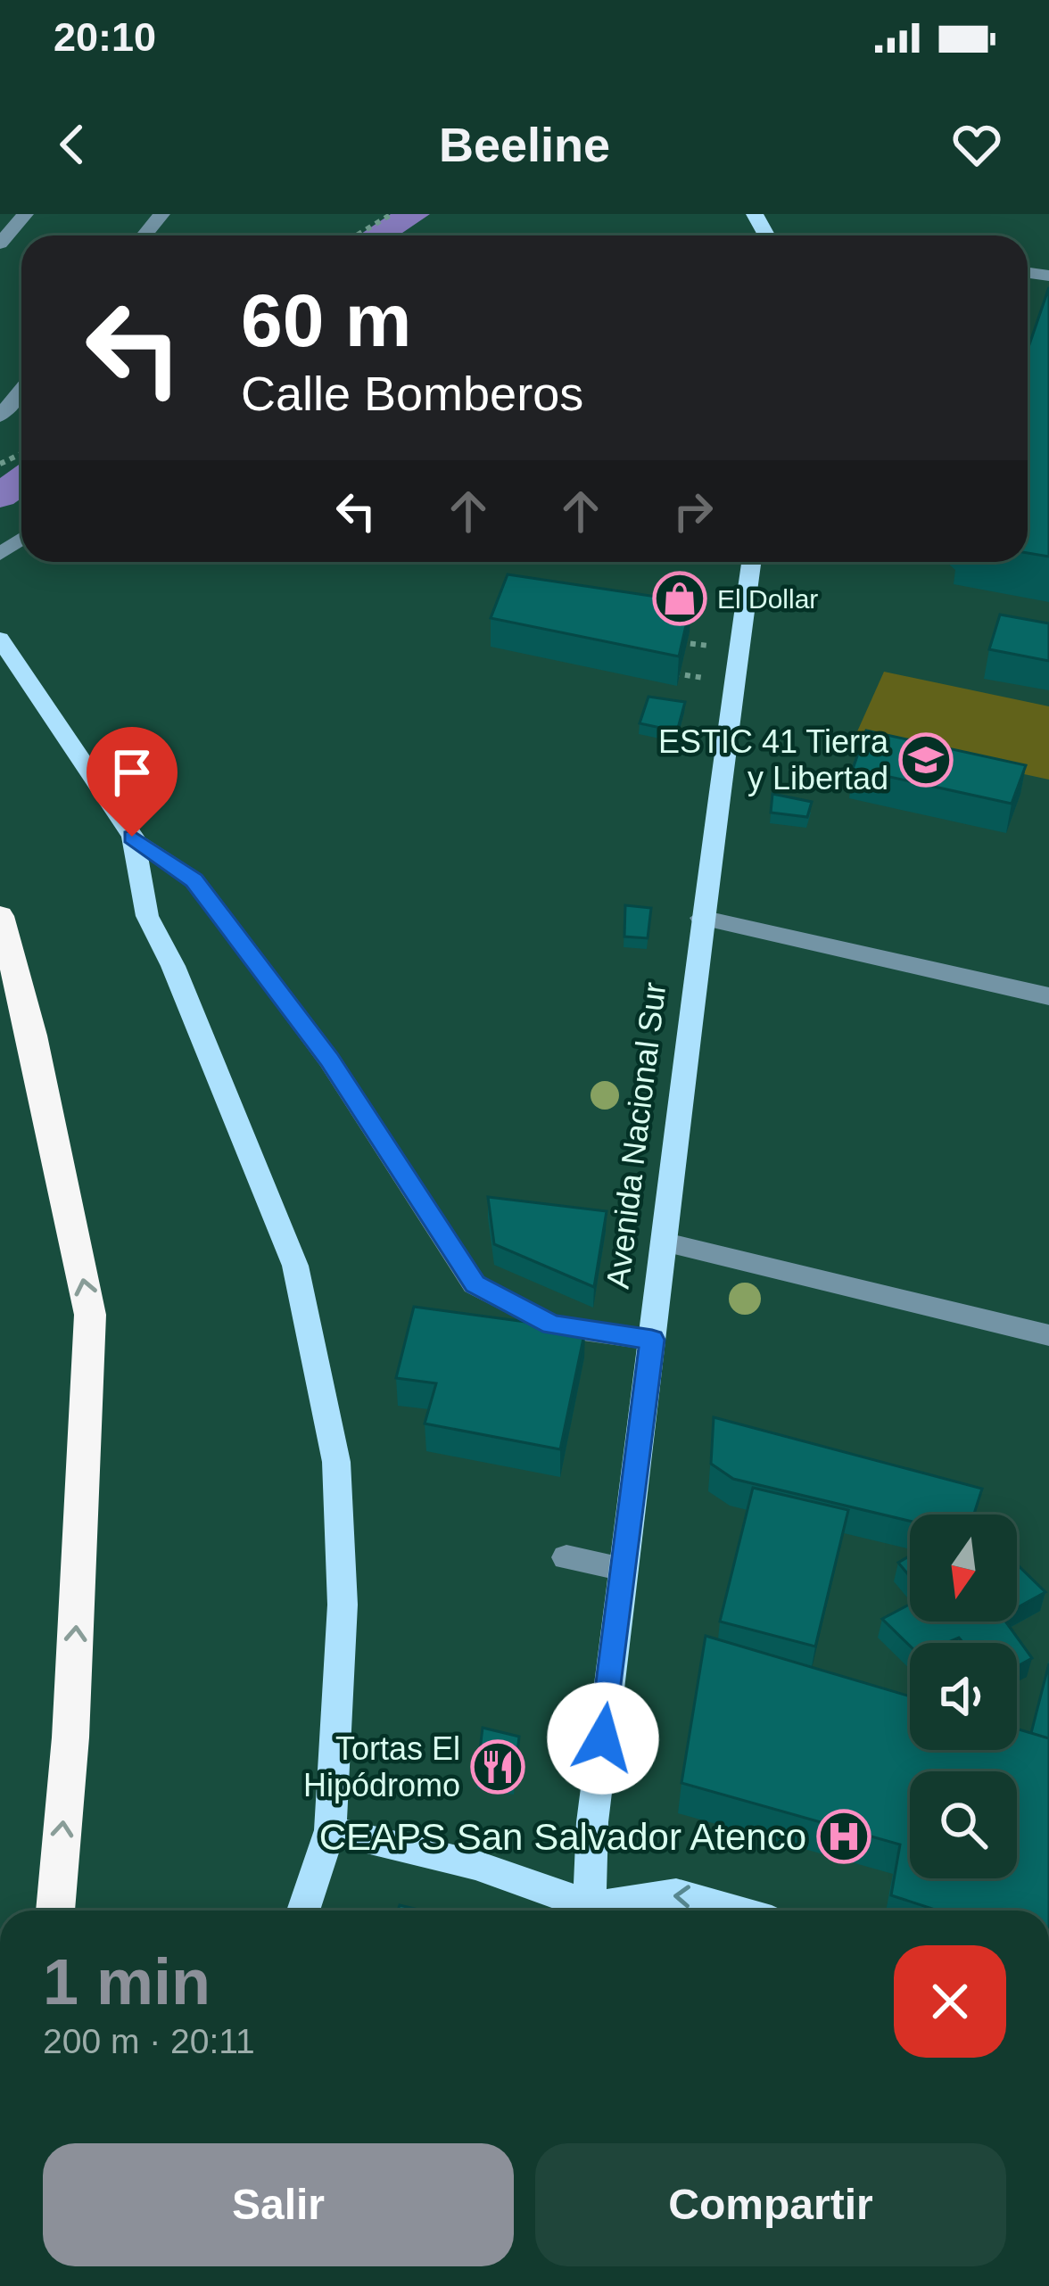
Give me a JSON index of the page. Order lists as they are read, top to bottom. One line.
{"streets":{"main road":["Avenida Nacional Sur"]},"places":{"shop":["El Dollar"],"school or university":["ESTIC 41 Tierra y Libertad"],"restaurant":["Tortas El Hipódromo"],"hospital":["CEAPS San Salvador Atenco"]},"north":"bottom","page":{"status":"20:10","header":"Beeline","turn":["60 m","Calle Bomberos"],"heading":["1 min","200 m · 20:11"],"buttons":["Salir","Compartir"]}}
